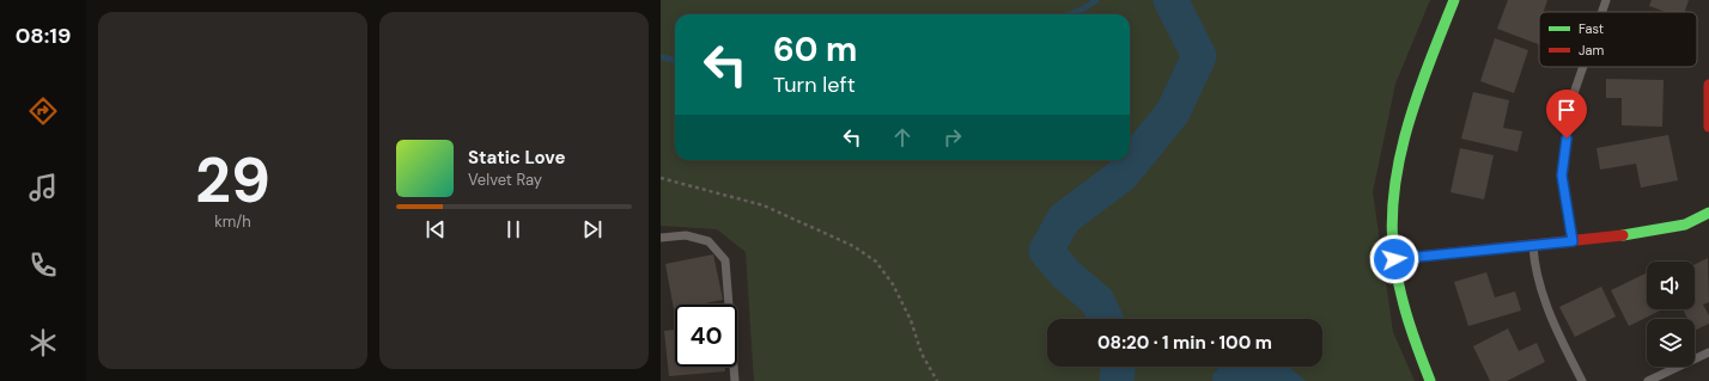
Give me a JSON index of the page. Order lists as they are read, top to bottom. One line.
{"legend":["Fast","Jam"],"page":{"tabs":"08:19","tile":["29","km/h"],"turn":["60 m","Turn left"],"song":["Static Love","Velvet Ray"],"limit":"40","trip":"08:20 · 1 min · 100 m"}}
